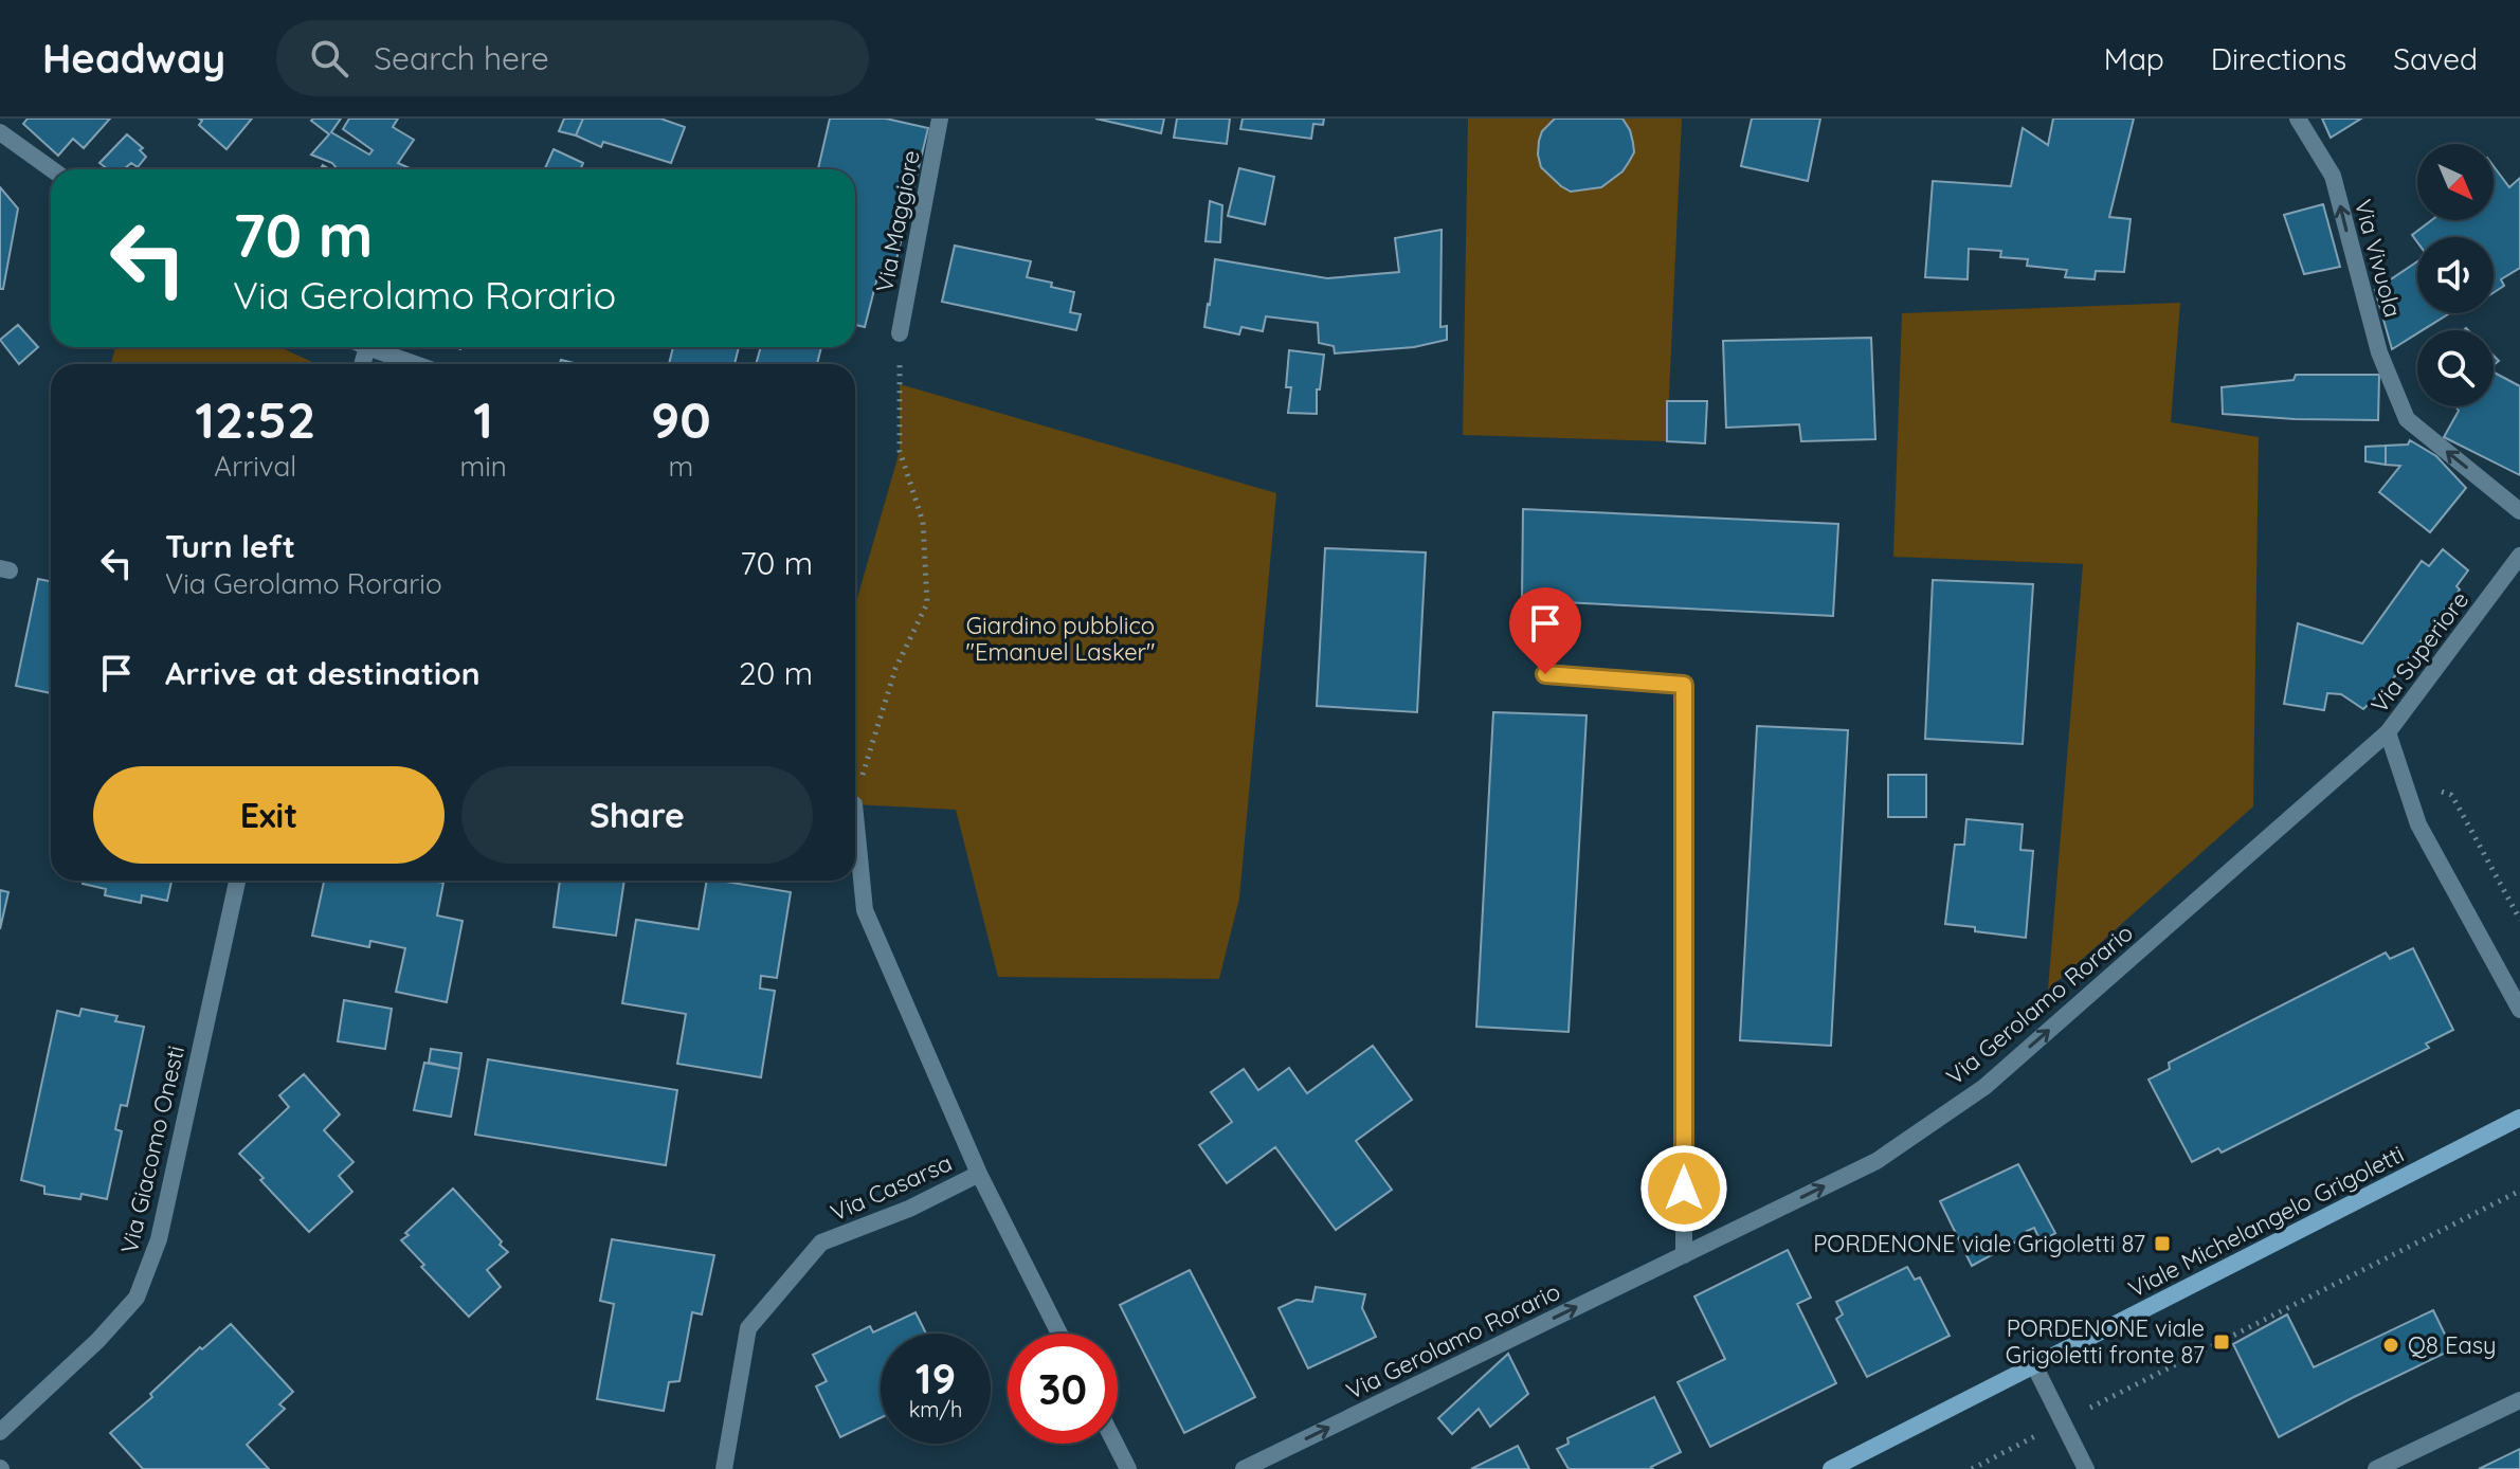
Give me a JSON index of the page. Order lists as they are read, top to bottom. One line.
{"streets":{"main road":["Viale Michelangelo Grigoletti"],"street":["Via Maggiore","Via Vivuola","Via Superiore","Via Gerolamo Rorario","Via Giacomo Onesti","Via Casarsa"]},"crossings":[["Via Superiore","Via Gerolamo Rorario"]],"one_way":["Via Vivuola","Via Gerolamo Rorario"],"parks":["Giardino pubblico \"Emanuel Lasker\""],"places":{"transit":["PORDENONE viale Grigoletti 87","PORDENONE viale Grigoletti fronte 87"],"other":["Q8 Easy"]},"north":"bottom right","page":{"header":"Headway","search":"Search here","nav":["Map","Directions","Saved"],"turn":["70 m","Via Gerolamo Rorario"],"eta":["12:52","Arrival","1","min","90","m"],"list":[{"name":"Turn left","note":"Via Gerolamo Rorario","value":"70 m"},{"name":"Arrive at destination","value":"20 m"}],"buttons":["Exit","Share"],"speed":"19 km/h","limit":"30"}}
